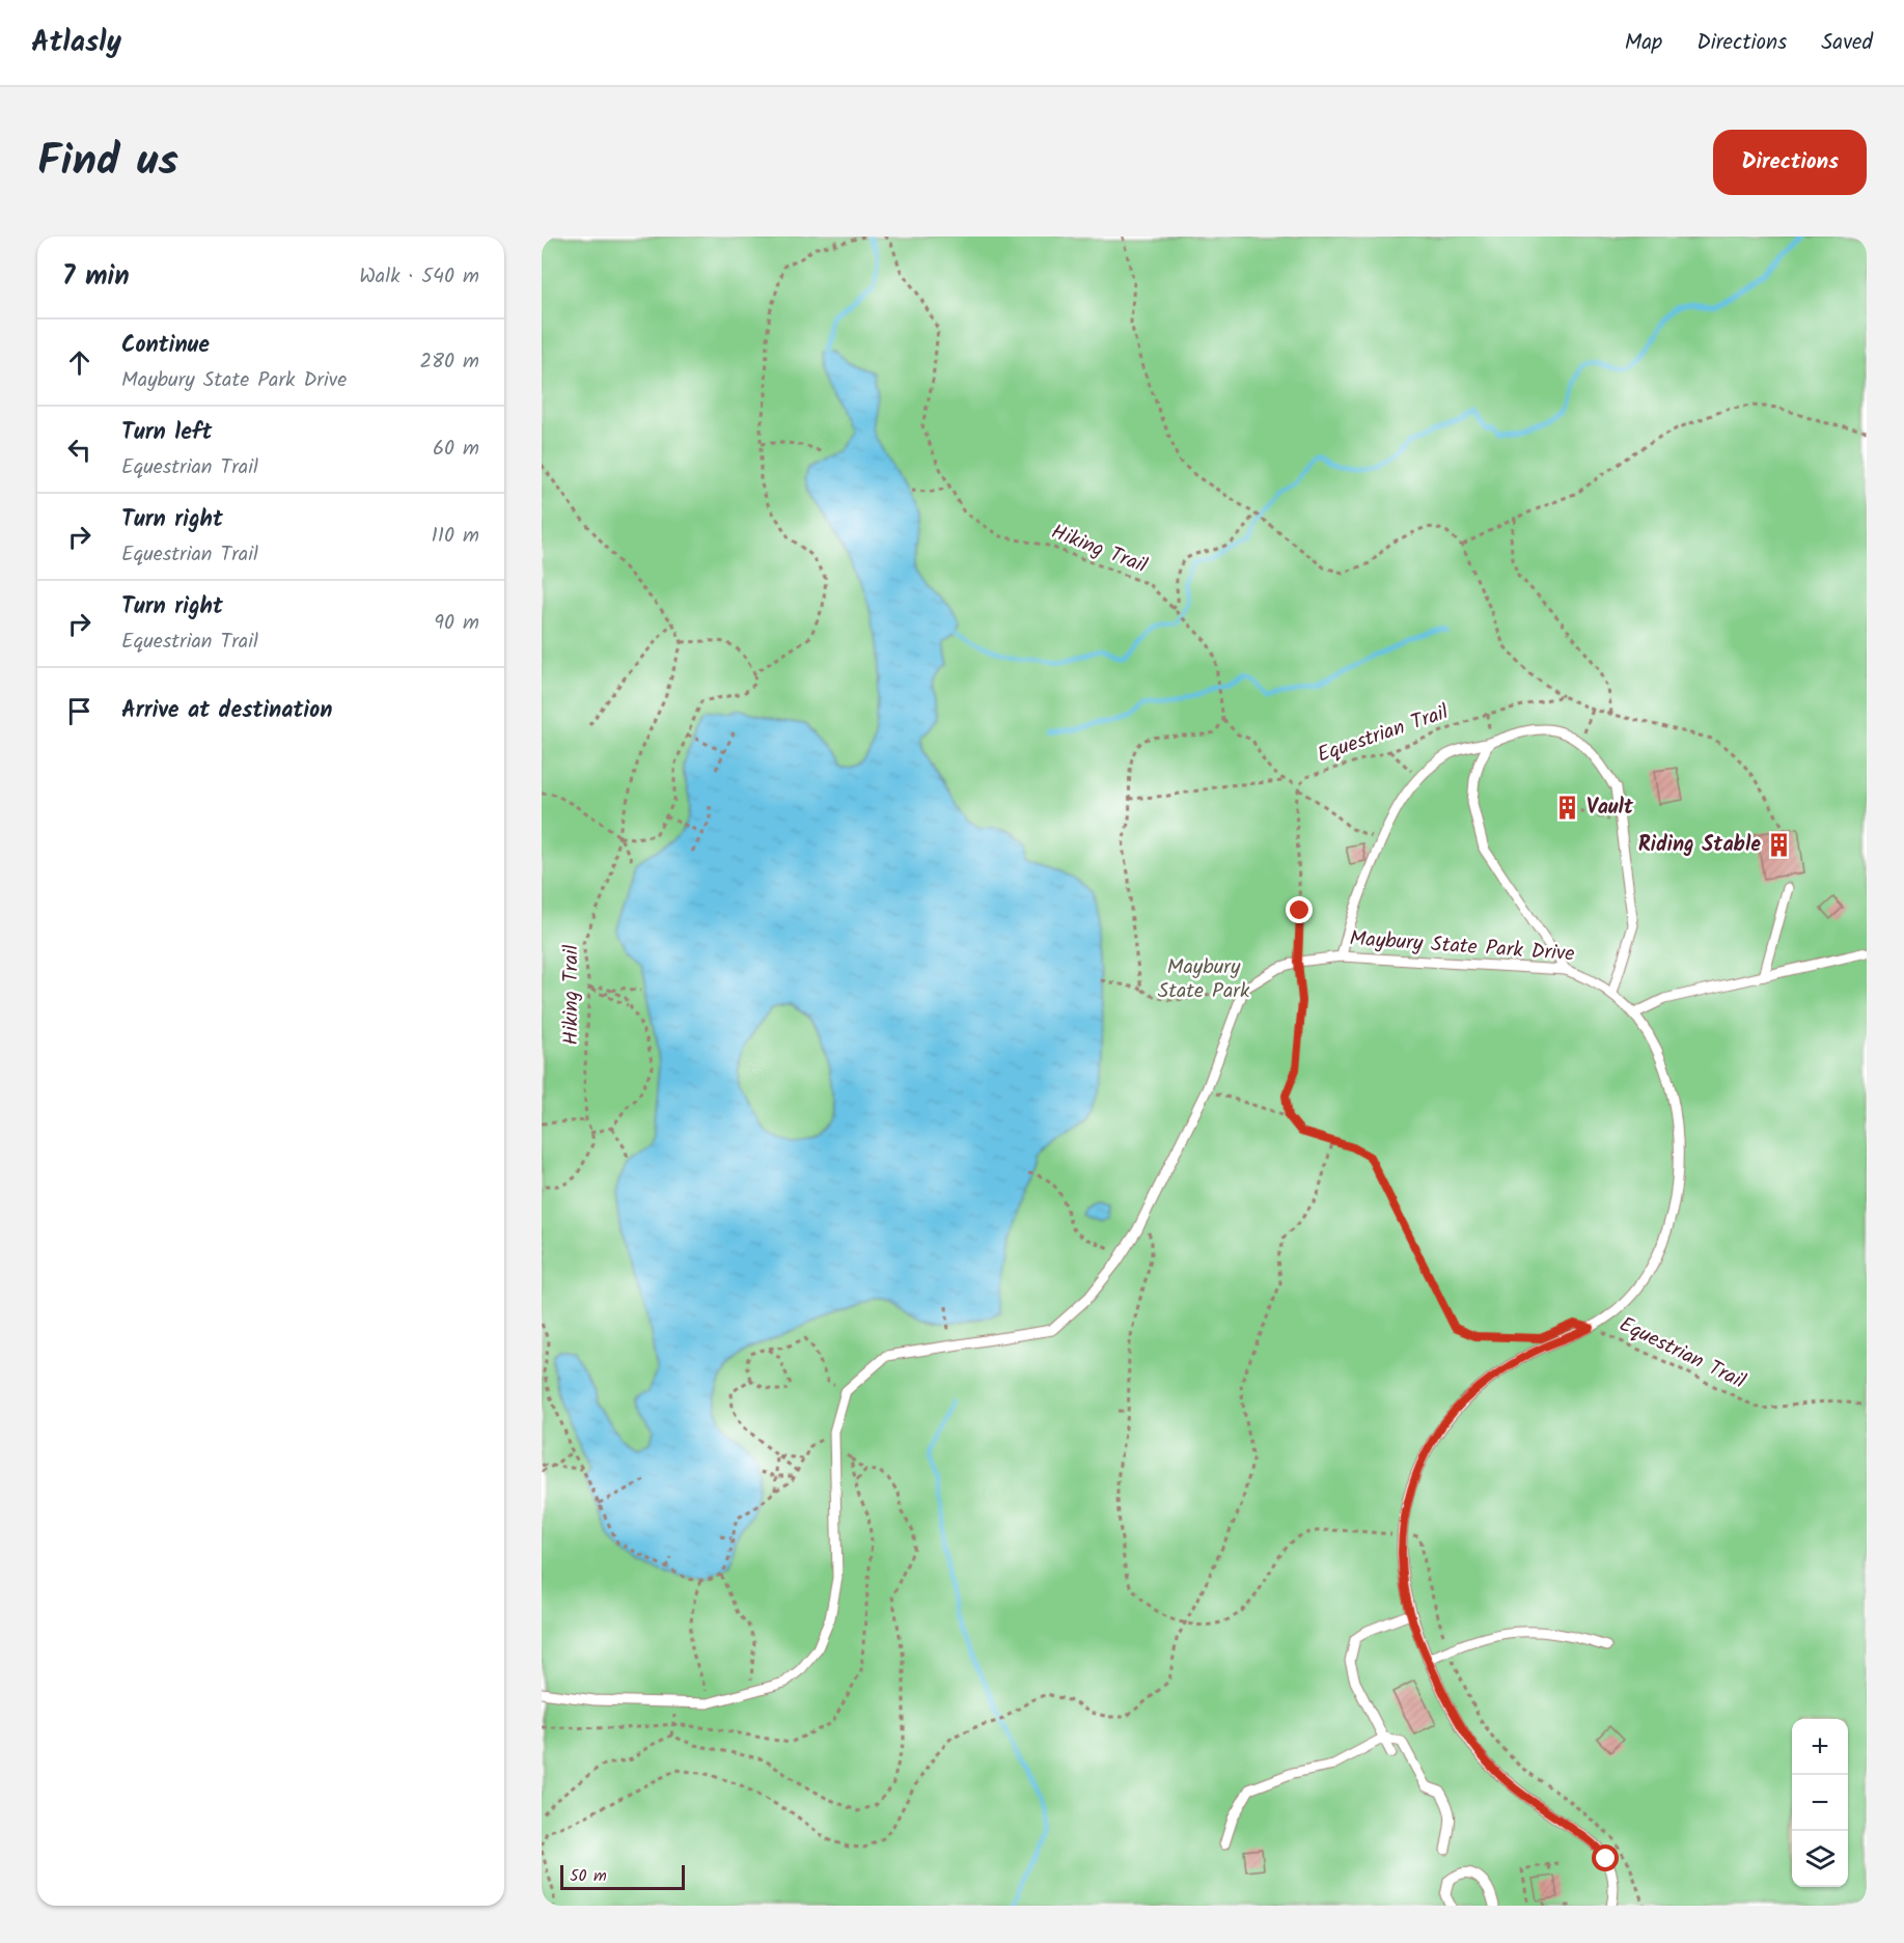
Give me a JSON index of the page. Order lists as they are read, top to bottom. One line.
{"streets":{"lane":["Maybury State Park Drive"],"path":["Hiking Trail","Equestrian Trail"]},"crossings":[["Equestrian Trail","Maybury State Park Drive"]],"parks":["Maybury State Park"],"places":{"building":["Vault","Riding Stable"]},"scale_bar":"50 m","page":{"header":"Atlasly","nav":["Map","Directions","Saved"],"title":"Find us","buttons":"Directions","heading":["7 min","Walk · 540 m"],"list":[["Continue","Maybury State Park Drive","280 m"],["Turn left","Equestrian Trail","60 m"],["Turn right","Equestrian Trail","110 m"],["Turn right","Equestrian Trail","90 m"],"Arrive at destination"],"map_buttons":["+","−"],"scale":"50 m"}}
